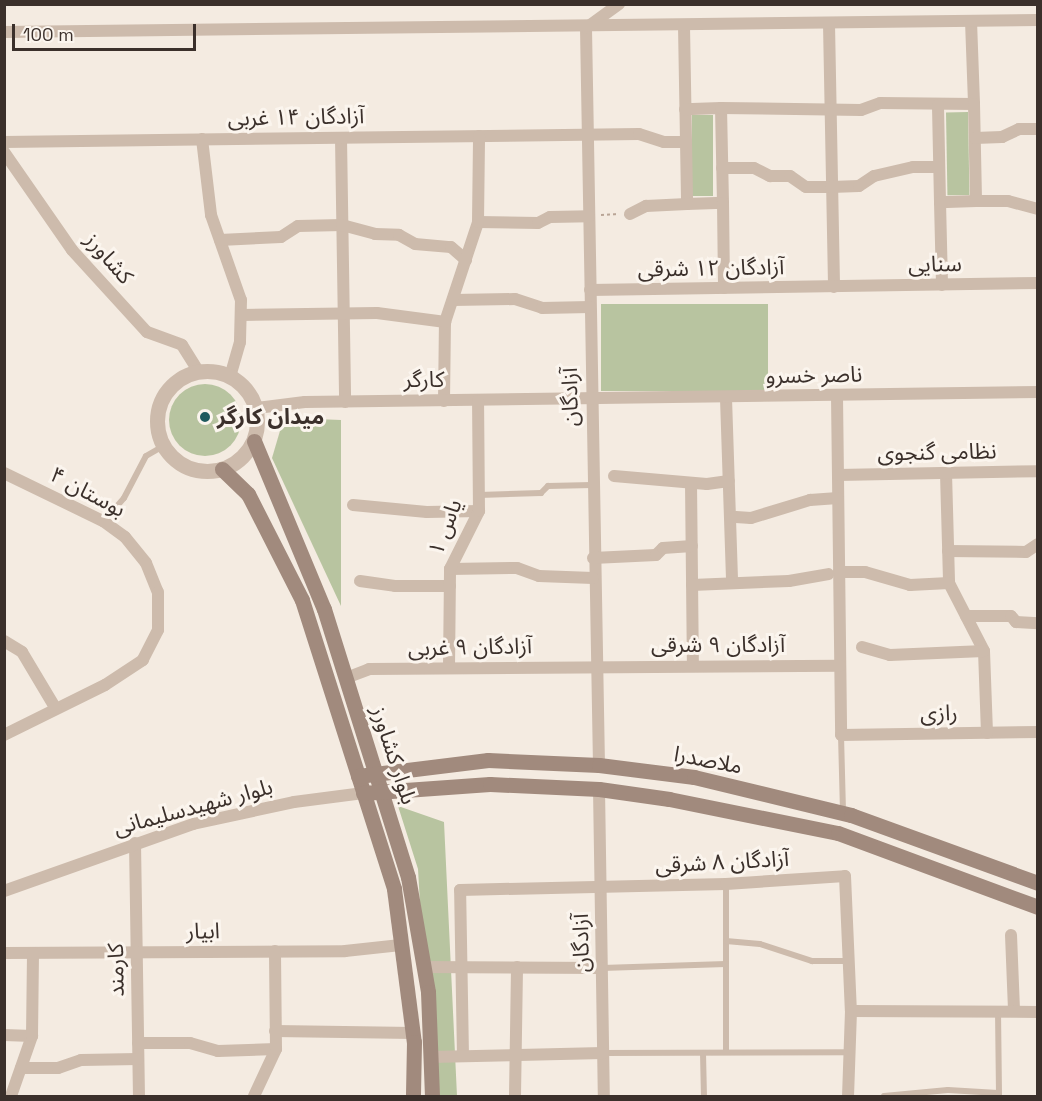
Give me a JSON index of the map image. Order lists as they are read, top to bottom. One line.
{"streets":{"main road":["بلوار کشاورز","ملاصدرا"],"street":["آزادگان ۱۴ غربی","کشاورز","سنایی","آزادگان ۱۲ شرقی","ناصر خسرو","کارگر","آزادگان","نظامی گنجوی","بوستان ۴","یاس ۱","آزادگان ۹ شرقی","آزادگان ۹ غربی","رازی","بلوار شهیدسلیمانی","آزادگان ۸ شرقی","ابیار","کارمند"]},"crossings":[["آزادگان ۱۴ غربی","آزادگان"],["کشاورز","کارگر"],["کشاورز","بلوار کشاورز"],["سنایی","آزادگان ۱۲ شرقی"],["آزادگان ۱۲ شرقی","آزادگان"],["ناصر خسرو","کارگر"],["ناصر خسرو","آزادگان"],["کارگر","آزادگان"],["کارگر","یاس ۱"],["کارگر","بلوار کشاورز"],["آزادگان","آزادگان ۹ شرقی"],["آزادگان","آزادگان ۹ غربی"],["آزادگان","ملاصدرا"],["آزادگان","آزادگان ۸ شرقی"],["یاس ۱","آزادگان ۹ غربی"],["آزادگان ۹ شرقی","آزادگان ۹ غربی"],["آزادگان ۹ غربی","بلوار کشاورز"],["بلوار کشاورز","ملاصدرا"],["بلوار کشاورز","بلوار شهیدسلیمانی"],["بلوار کشاورز","ابیار"],["ملاصدرا","بلوار شهیدسلیمانی"],["بلوار شهیدسلیمانی","کارمند"],["ابیار","کارمند"]],"places":["میدان کارگر"],"scale_bar":"100 m"}
